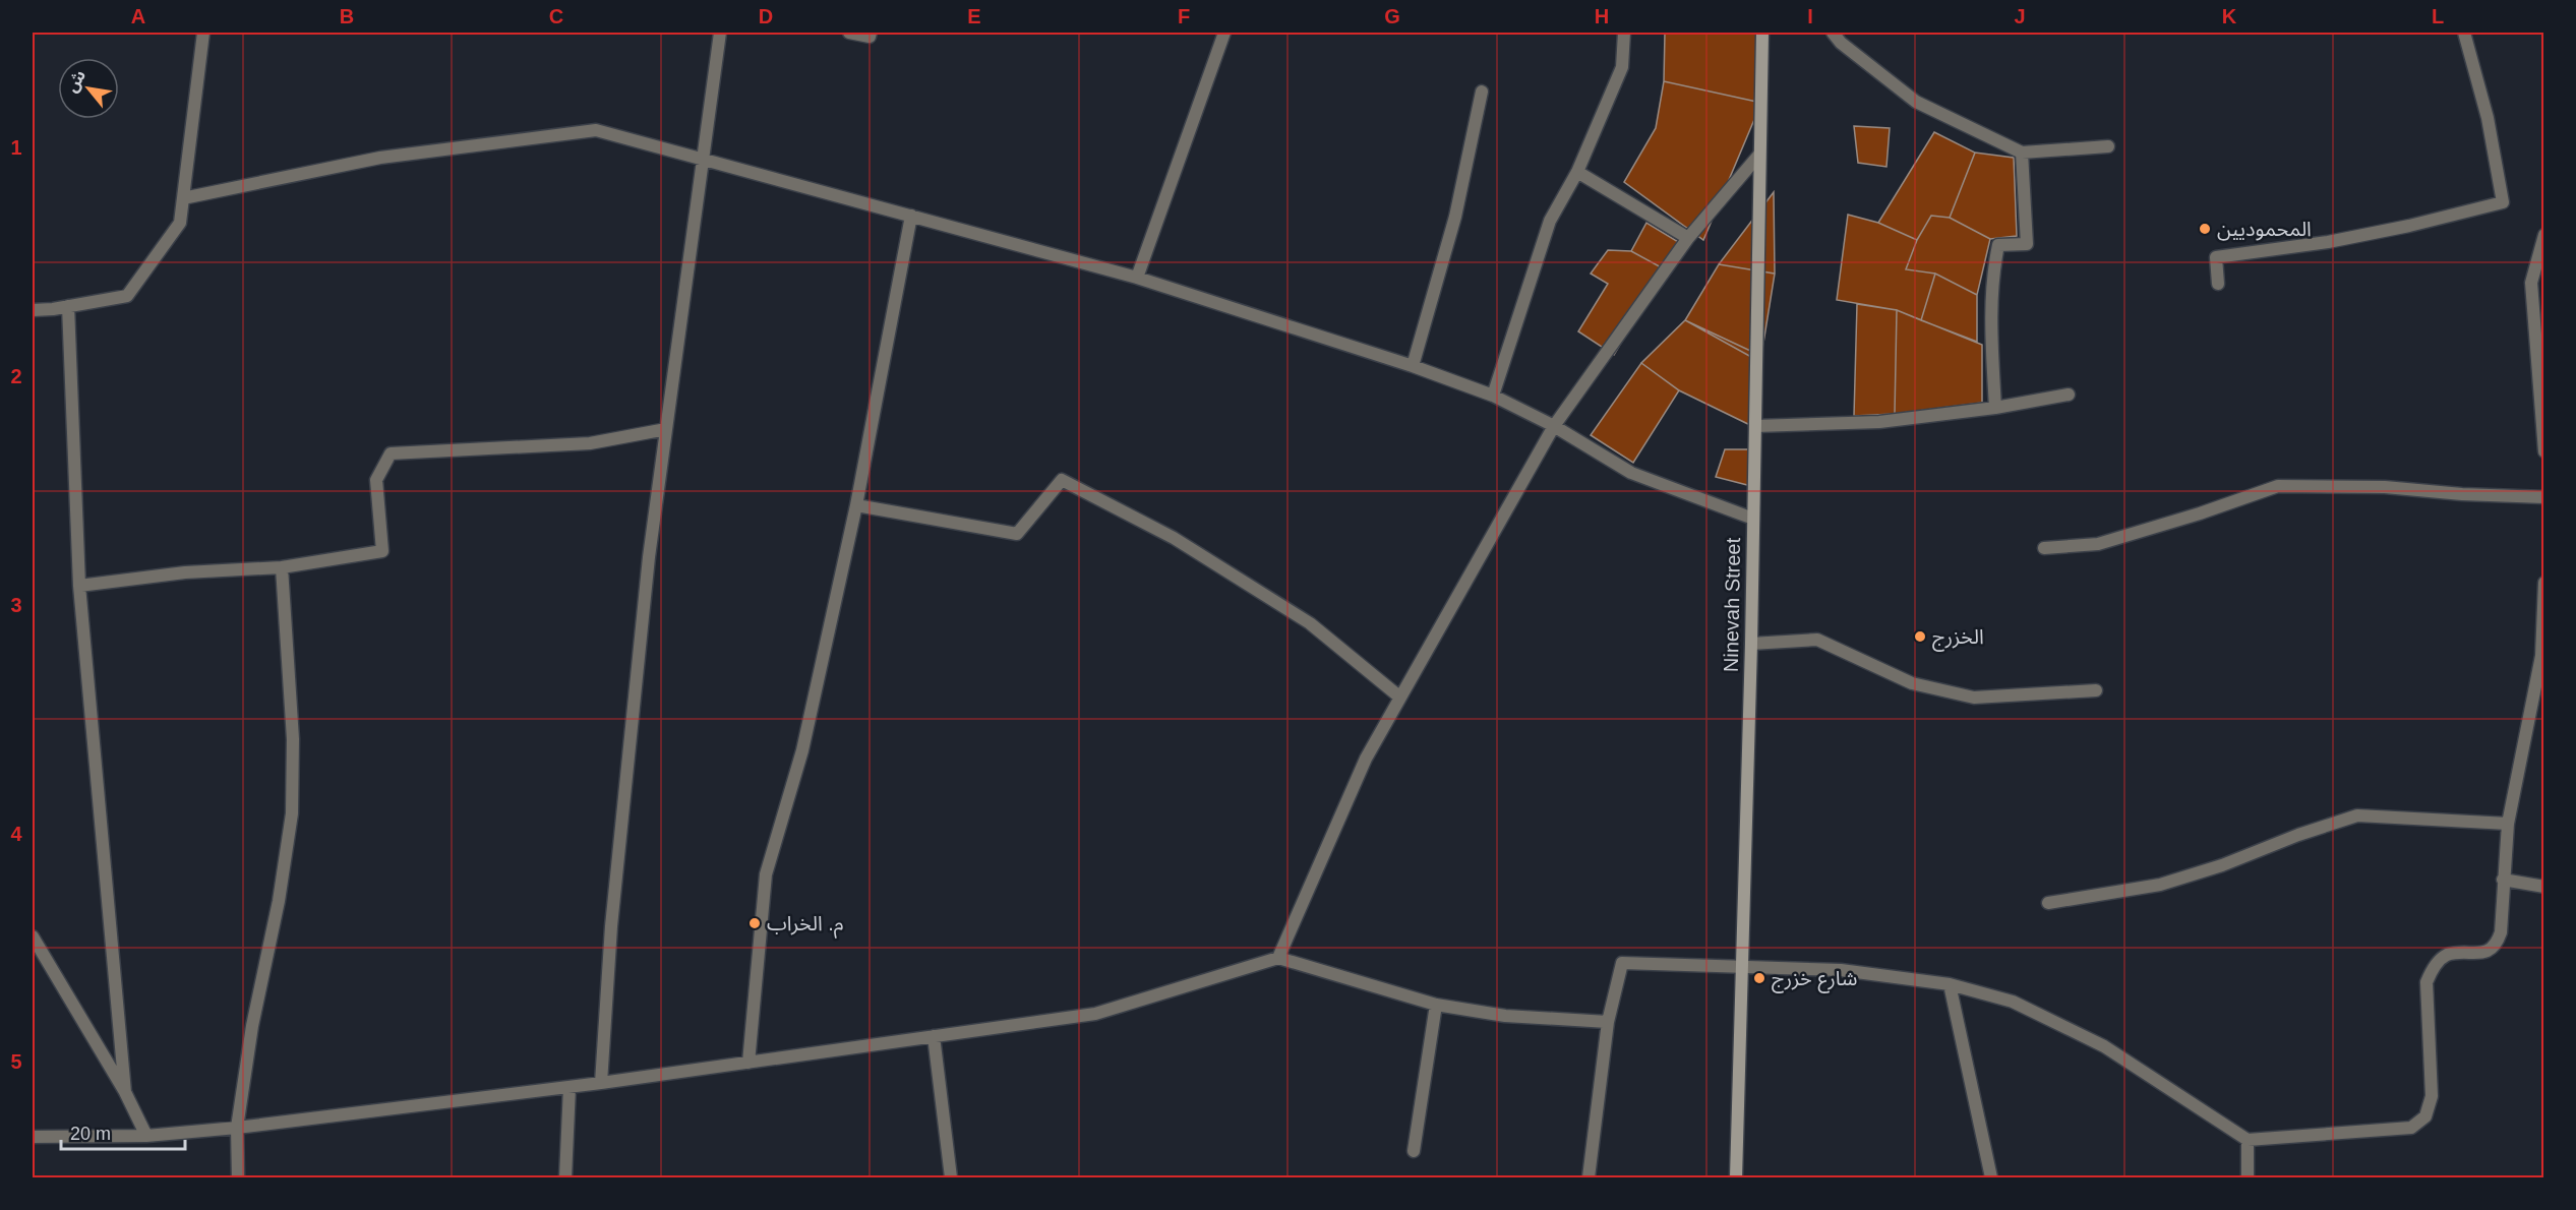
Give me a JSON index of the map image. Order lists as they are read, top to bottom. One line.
{"streets":{"main road":["Ninevah Street"]},"places":["المحموديين","الخزرج","م. الخراب","شارع خزرج"],"scale_bar":"20 m","north":"top left","grid":{"columns":["A","B","C","D","E","F","G","H","I","J","K","L"],"rows":["1","2","3","4","5"]}}
